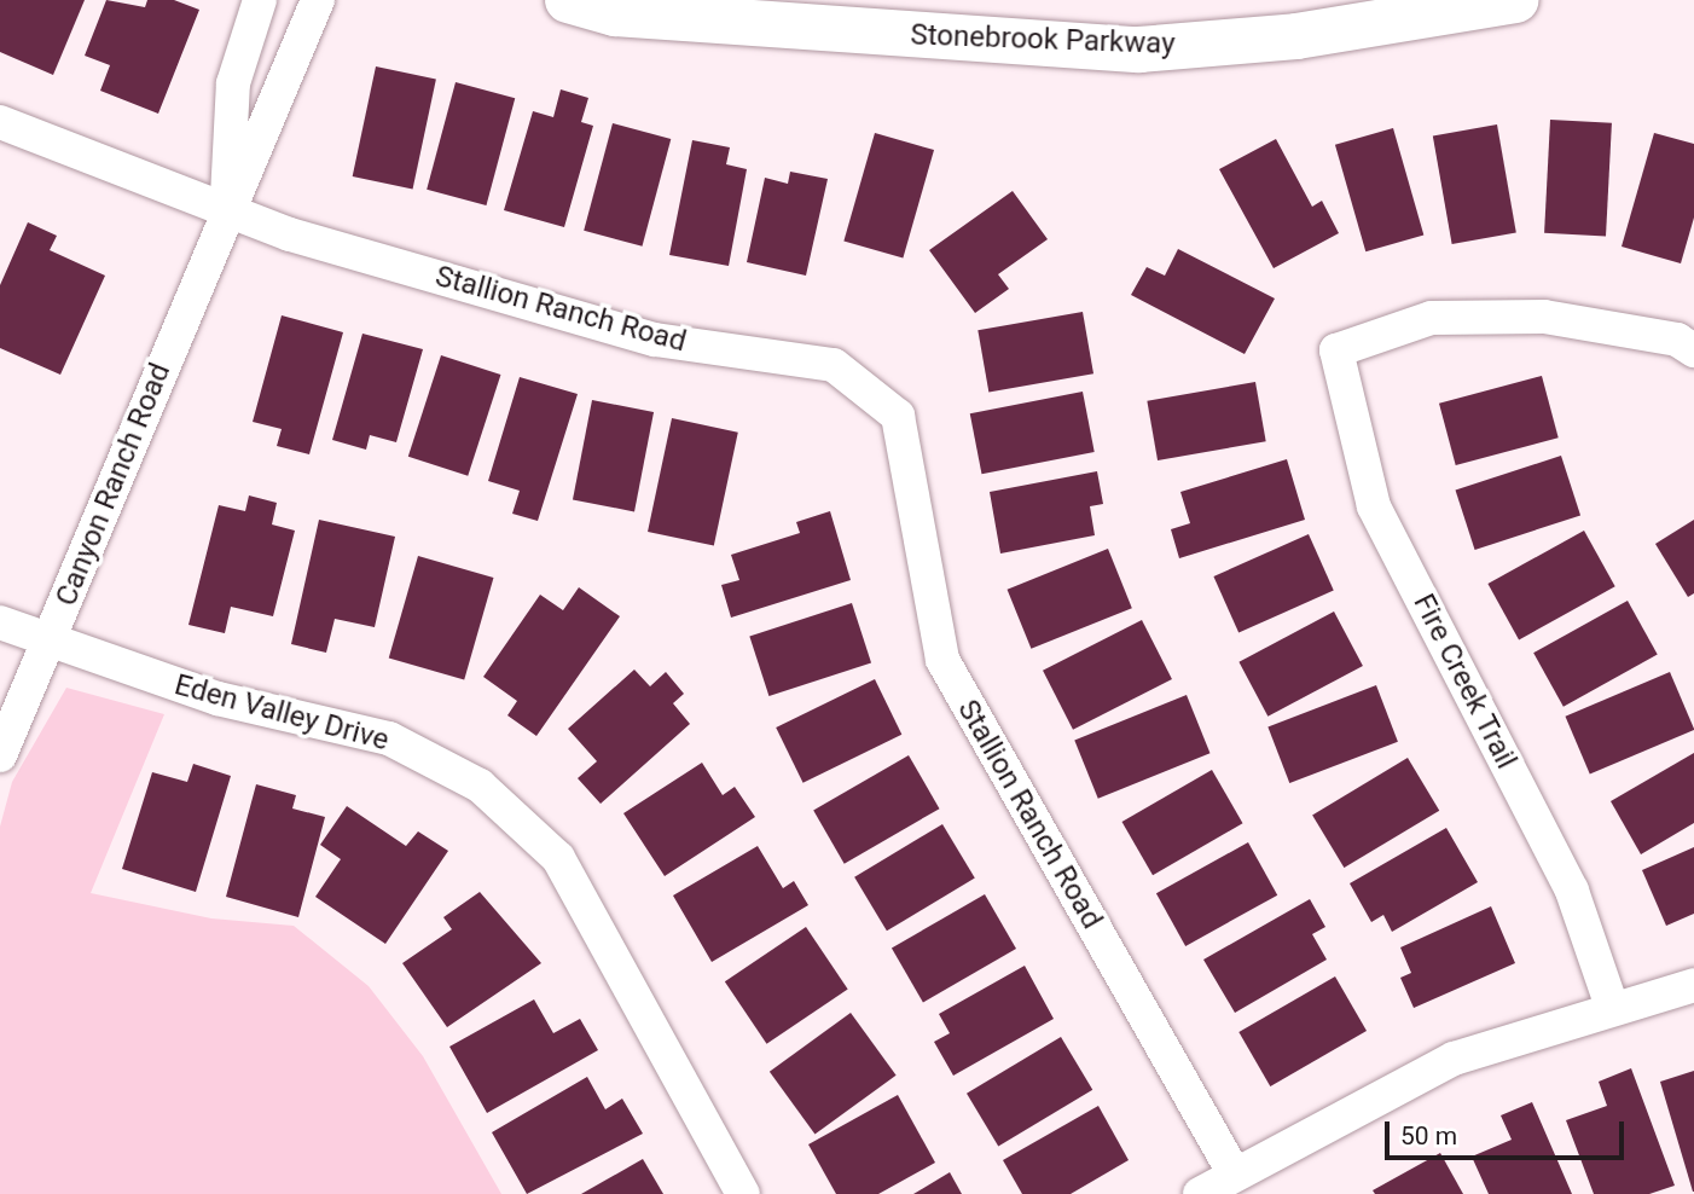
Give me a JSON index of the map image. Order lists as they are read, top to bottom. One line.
{"streets":{"main road":["Stonebrook Parkway"],"street":["Stallion Ranch Road","Canyon Ranch Road","Fire Creek Trail","Eden Valley Drive"]},"crossings":[["Stallion Ranch Road","Canyon Ranch Road"],["Canyon Ranch Road","Eden Valley Drive"]],"scale_bar":"50 m"}
